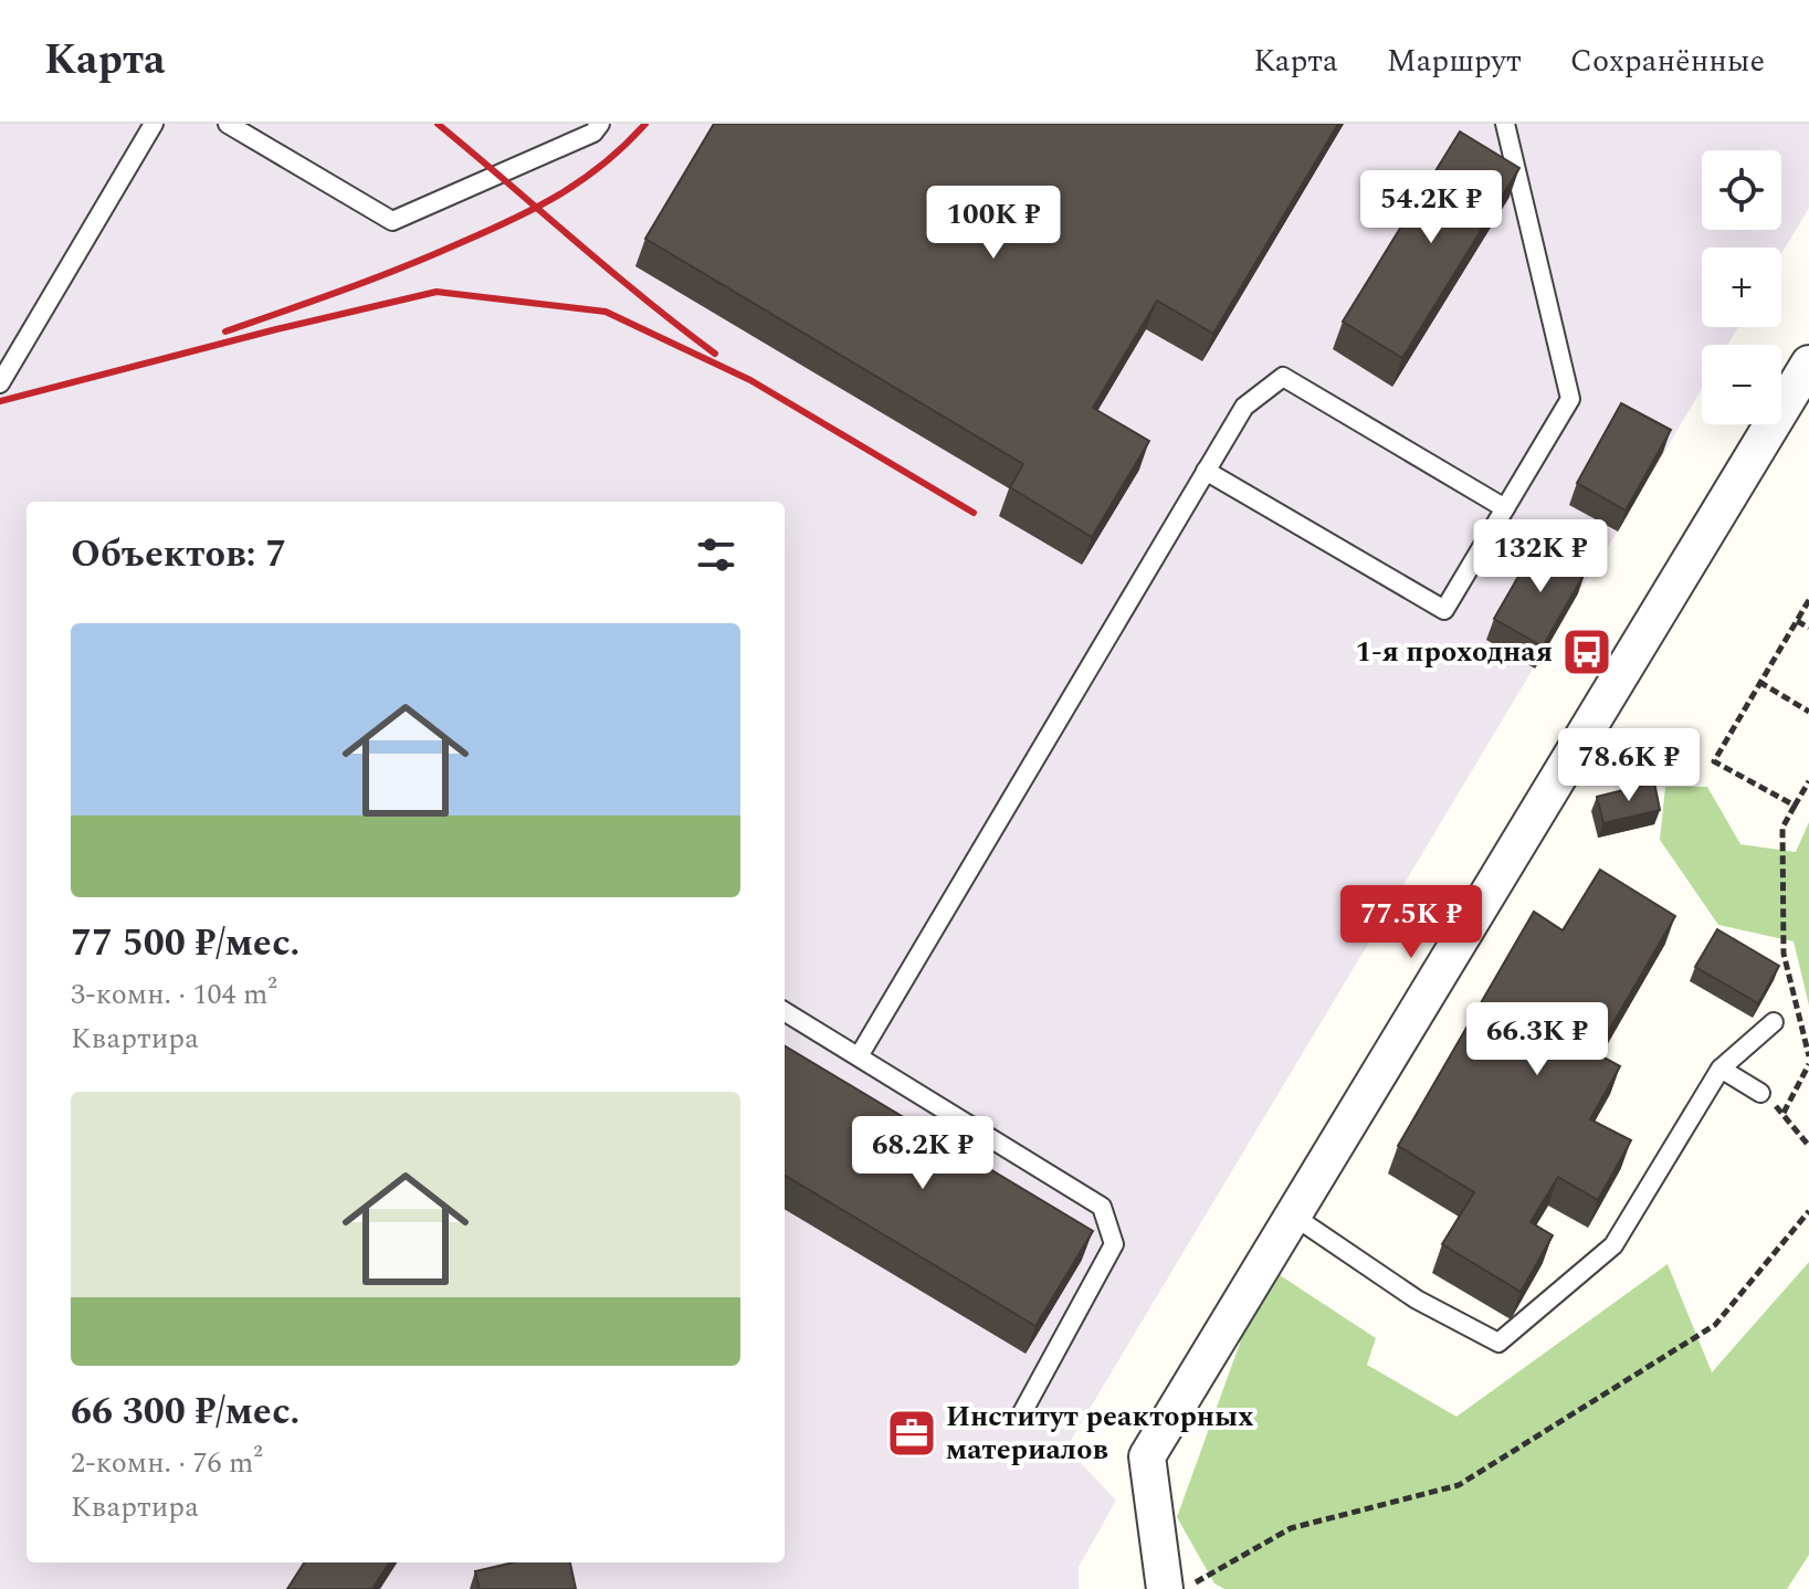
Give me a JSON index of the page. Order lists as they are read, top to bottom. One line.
{"places":{"bus stop":["1-я проходная"],"office":["Институт реакторных материалов"]},"page":{"header":"Карта","nav":["Карта","Маршрут","Сохранённые"],"map_buttons":["+","−"],"price":["54.2K ₽","100K ₽","132K ₽","78.6K ₽","77.5K ₽","66.3K ₽","68.2K ₽"],"heading":"Объектов: 7","list":[{"name":"77 500 ₽/мес.","note":"3-комн. · 104 m² · Квартира"},{"name":"66 300 ₽/мес.","note":"2-комн. · 76 m² · Квартира"}]}}
